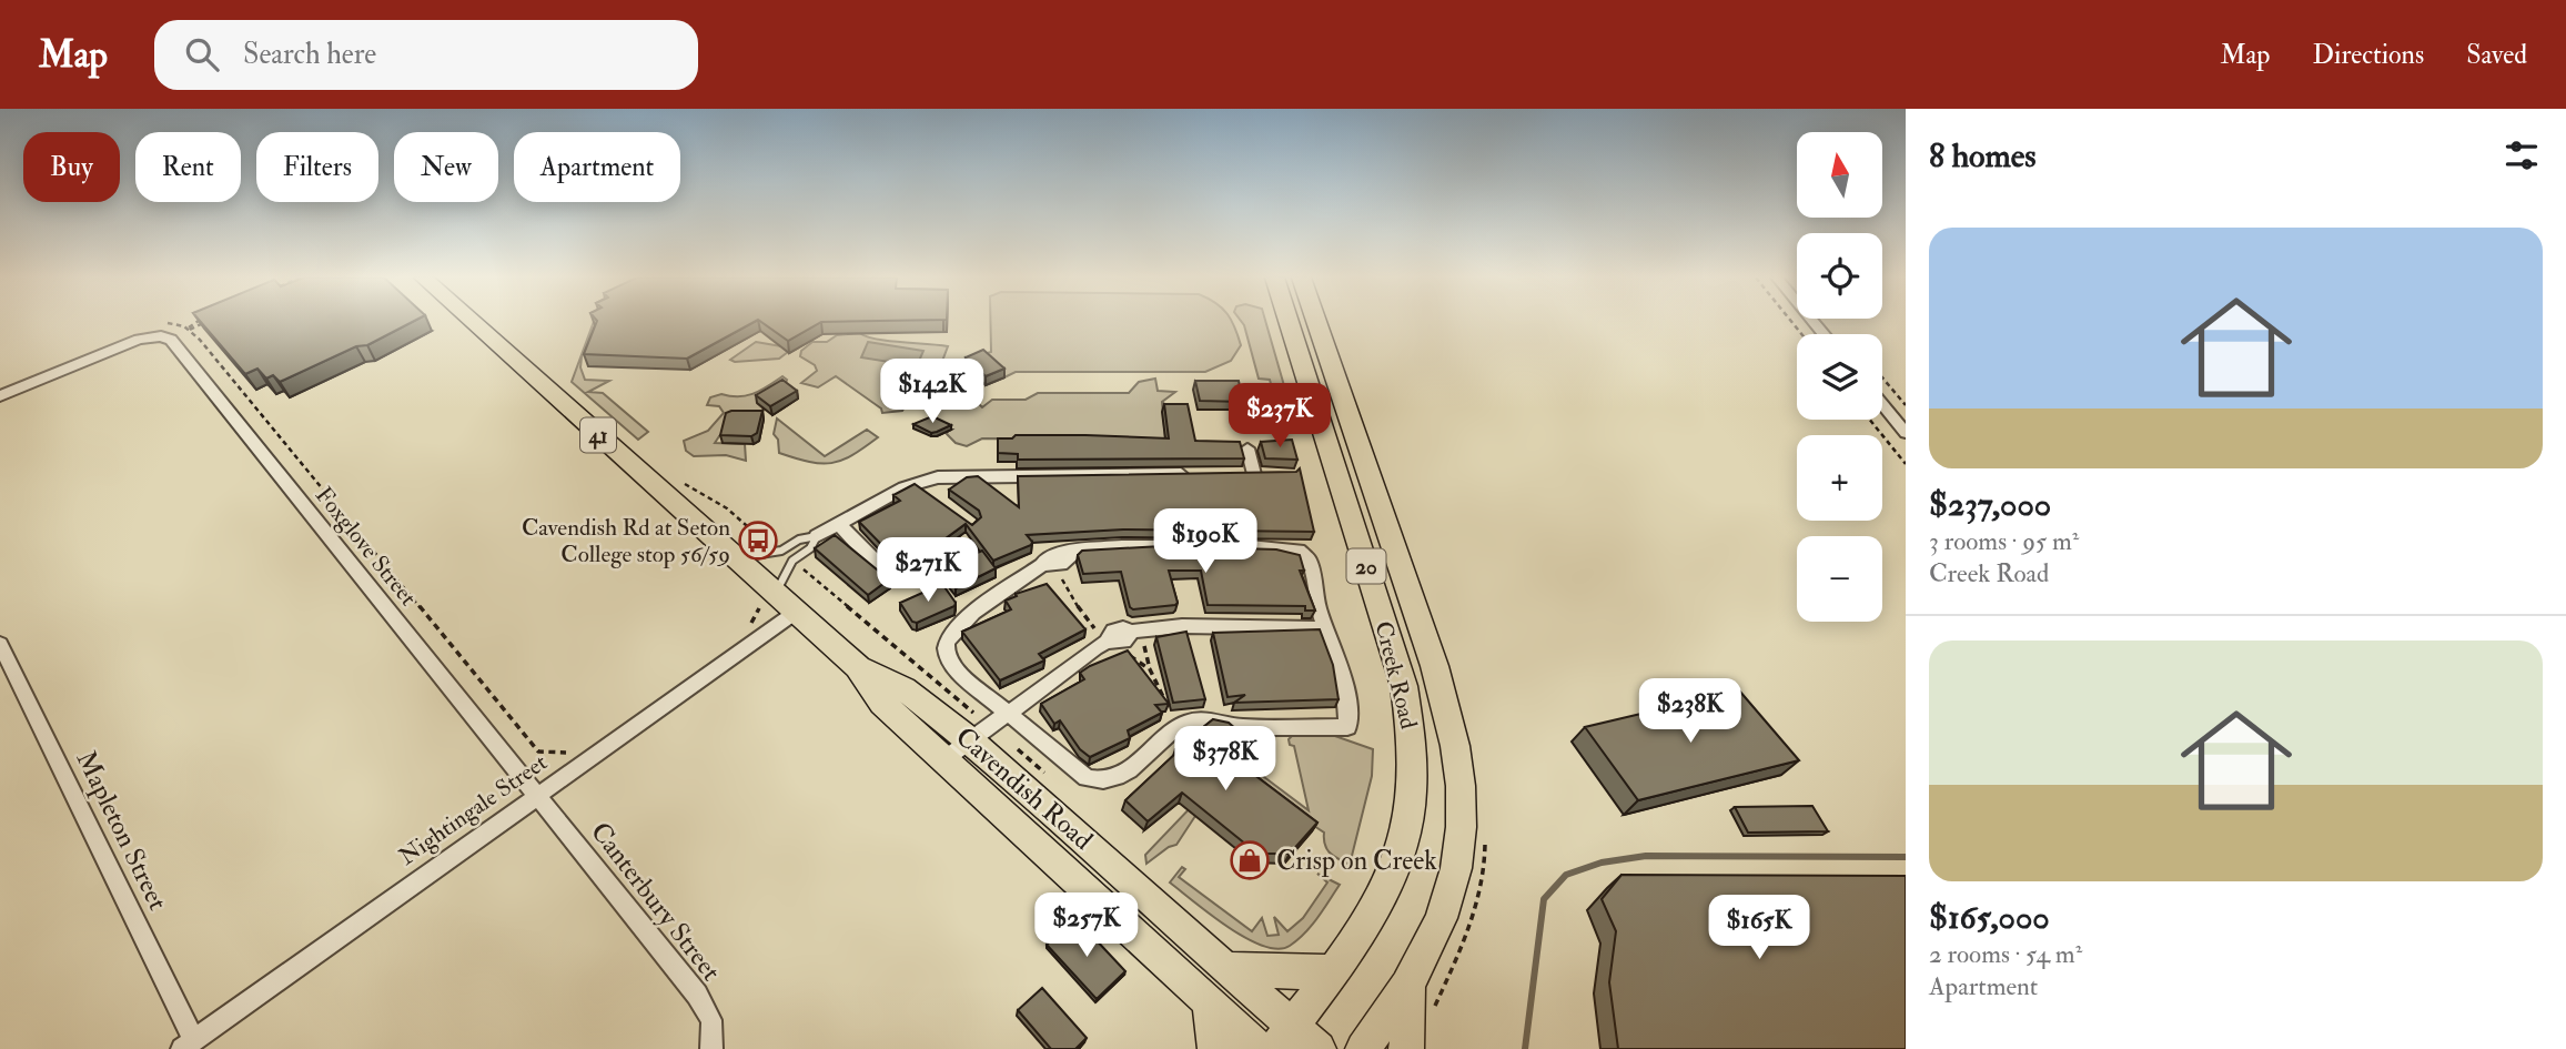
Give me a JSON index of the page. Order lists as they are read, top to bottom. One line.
{"streets":{"main road":["41","20","Creek Road","Cavendish Road"],"street":["Foxglove Street","Nightingale Street","Mapleton Street","Canterbury Street"]},"crossings":[["Foxglove Street","Nightingale Street"],["Foxglove Street","Canterbury Street"],["Creek Road","Cavendish Road"],["Cavendish Road","Nightingale Street"],["Nightingale Street","Mapleton Street"],["Nightingale Street","Canterbury Street"]],"places":{"bus stop":["Cavendish Rd at Seton College stop 56/59"],"shop":["Crisp on Creek"]},"north":"top","page":{"header":"Map","search":"Search here","nav":["Map","Directions","Saved"],"heading":"8 homes","map_buttons":["+","−"],"chip":["Buy","Rent","Filters","New","Apartment"],"list":[{"name":"$237,000","note":"3 rooms · 95 m² · Creek Road"},{"name":"$165,000","note":"2 rooms · 54 m² · Apartment"}],"price":["$142K","$237K","$190K","$271K","$238K","$378K","$257K","$165K"]}}
